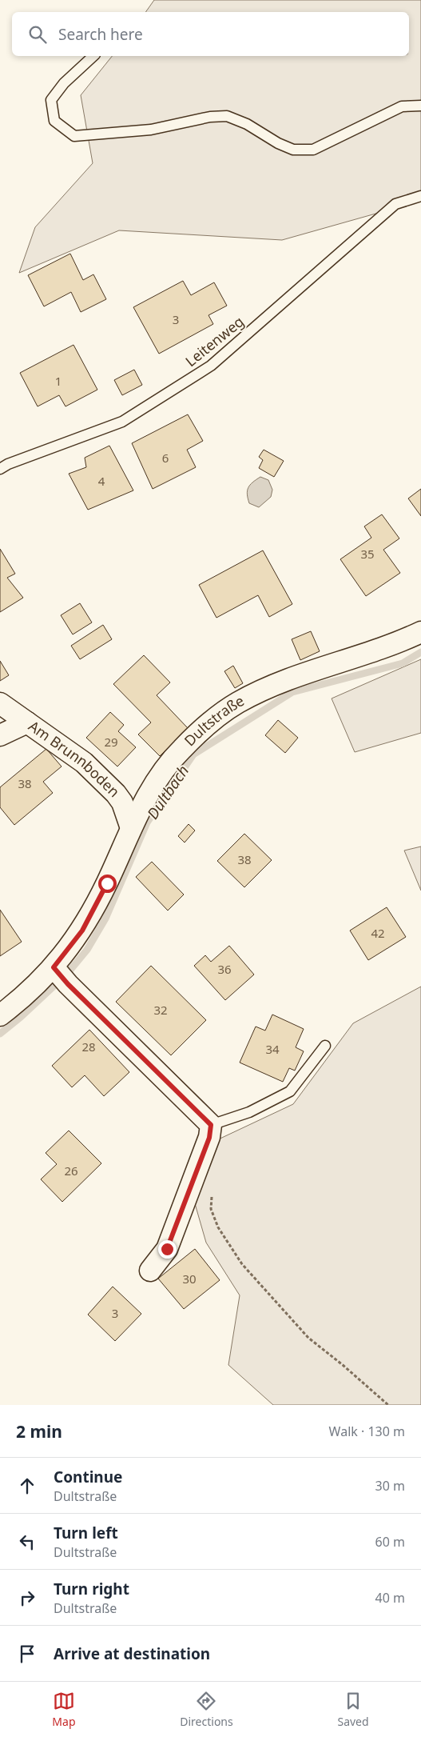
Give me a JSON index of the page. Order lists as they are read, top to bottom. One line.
{"streets":{"street":["Dultstraße","Am Brunnboden"],"lane":["Leitenweg"]},"crossings":[["Dultstraße","Am Brunnboden"]],"water":["Dultbach"],"house_numbers":["3","1","6","4","35","29","38","38","42","36","32","28","34","26","30","3"],"page":{"search":"Search here","heading":["2 min","Walk · 130 m"],"list":[["Continue","Dultstraße","30 m"],["Turn left","Dultstraße","60 m"],["Turn right","Dultstraße","40 m"],"Arrive at destination"],"nav":["Map","Directions","Saved"]}}
